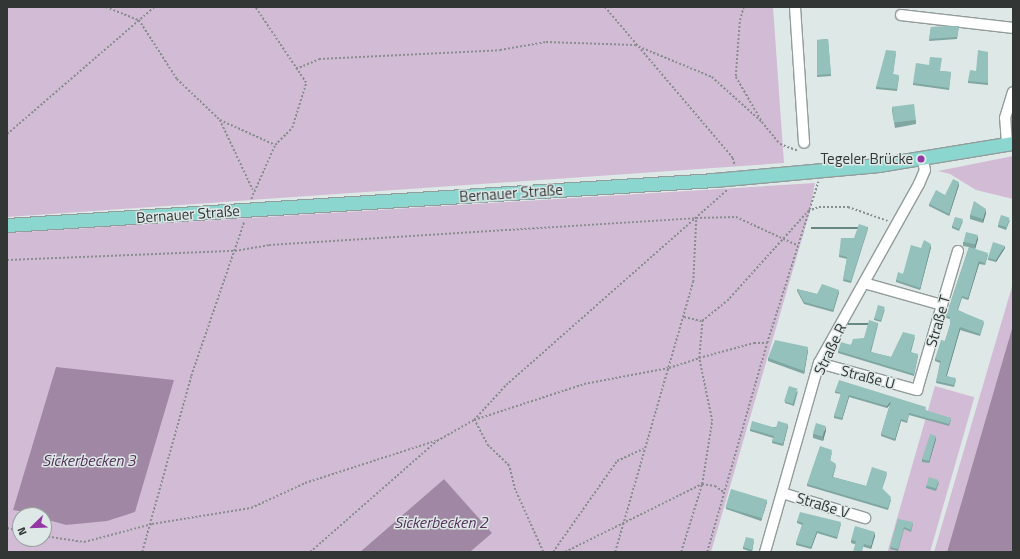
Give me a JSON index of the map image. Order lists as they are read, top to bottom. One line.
{"streets":{"main road":["Bernauer Straße"],"street":["Straße T","Straße R","Straße U","Straße V"]},"crossings":[["Bernauer Straße","Straße R"],["Straße T","Straße U"],["Straße R","Straße U"],["Straße R","Straße V"]],"water":["Sickerbecken 3","Sickerbecken 2"],"places":["Tegeler Brücke"],"north":"bottom left"}
